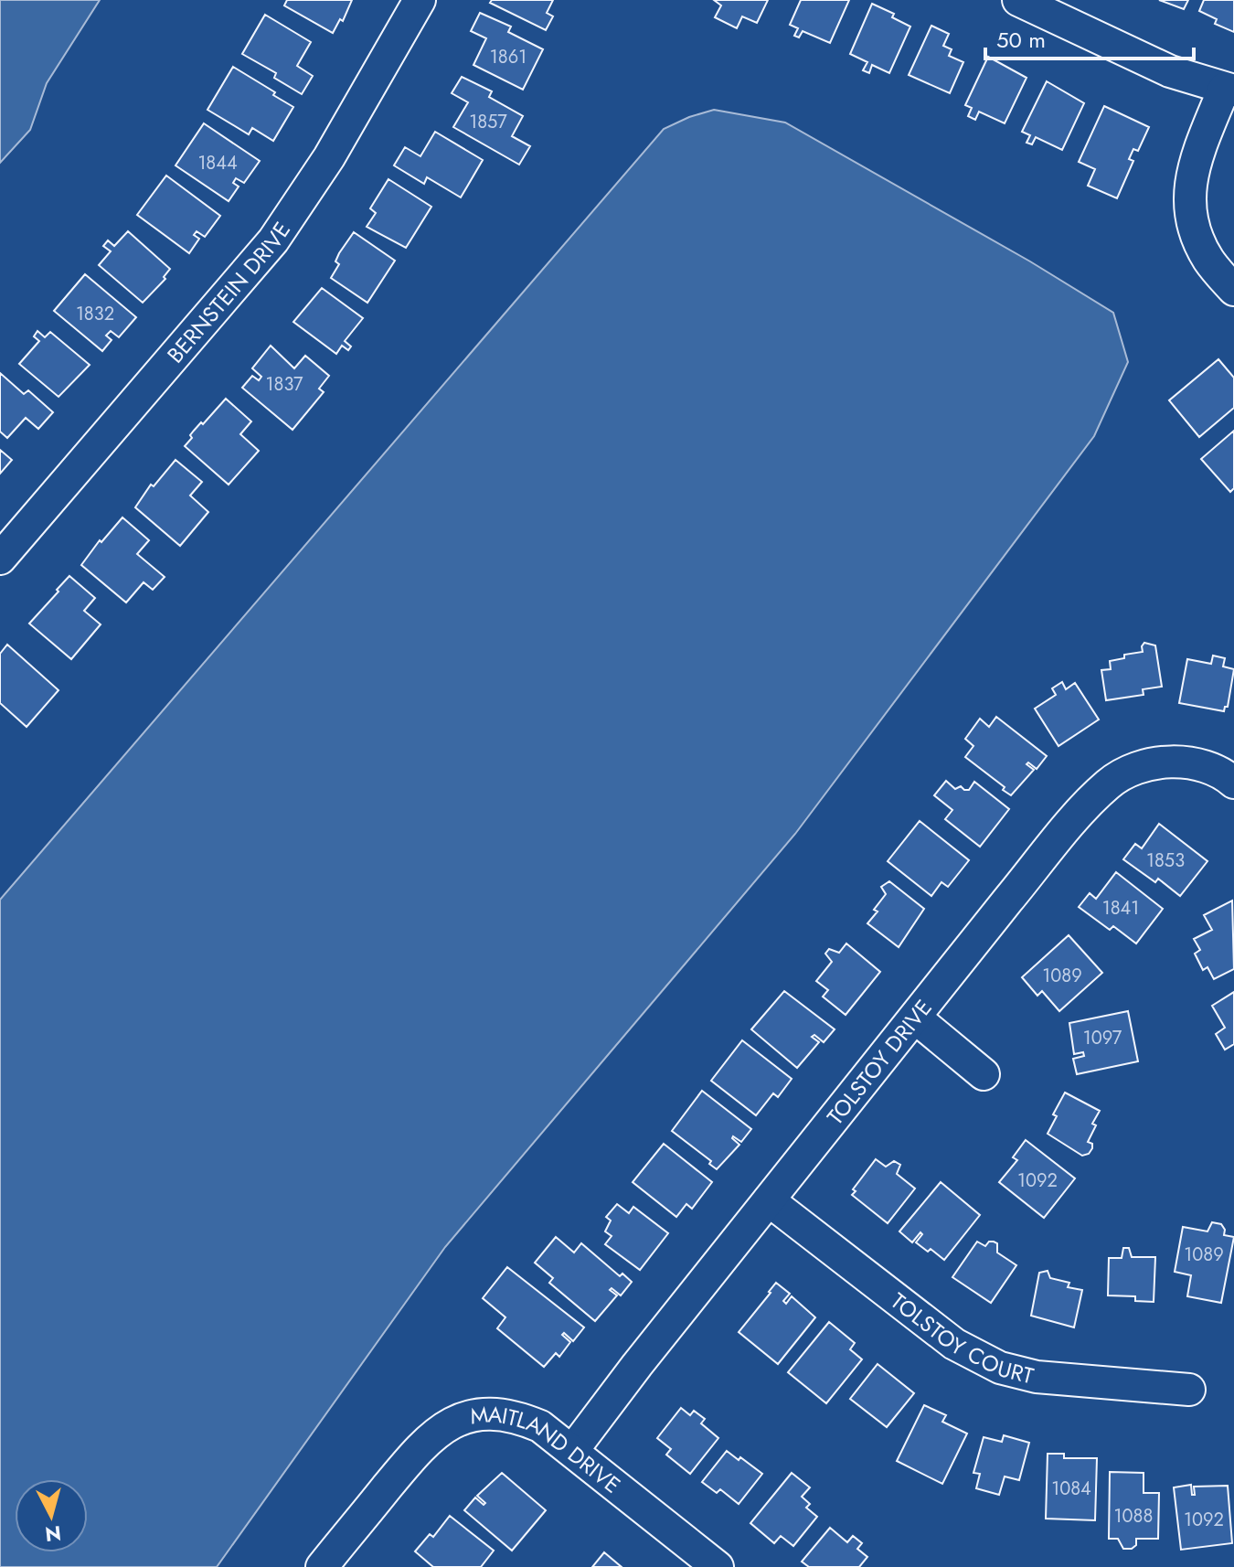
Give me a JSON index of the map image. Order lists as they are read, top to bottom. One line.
{"streets":{"street":["BERNSTEIN DRIVE","TOLSTOY DRIVE","TOLSTOY COURT","MAITLAND DRIVE"]},"crossings":[["TOLSTOY DRIVE","TOLSTOY COURT"],["TOLSTOY DRIVE","MAITLAND DRIVE"]],"house_numbers":["1861","1857","1844","1832","1837","1853","1841","1089","1097","1092","1089","1084","1088","1092"],"scale_bar":"50 m","north":"bottom"}
